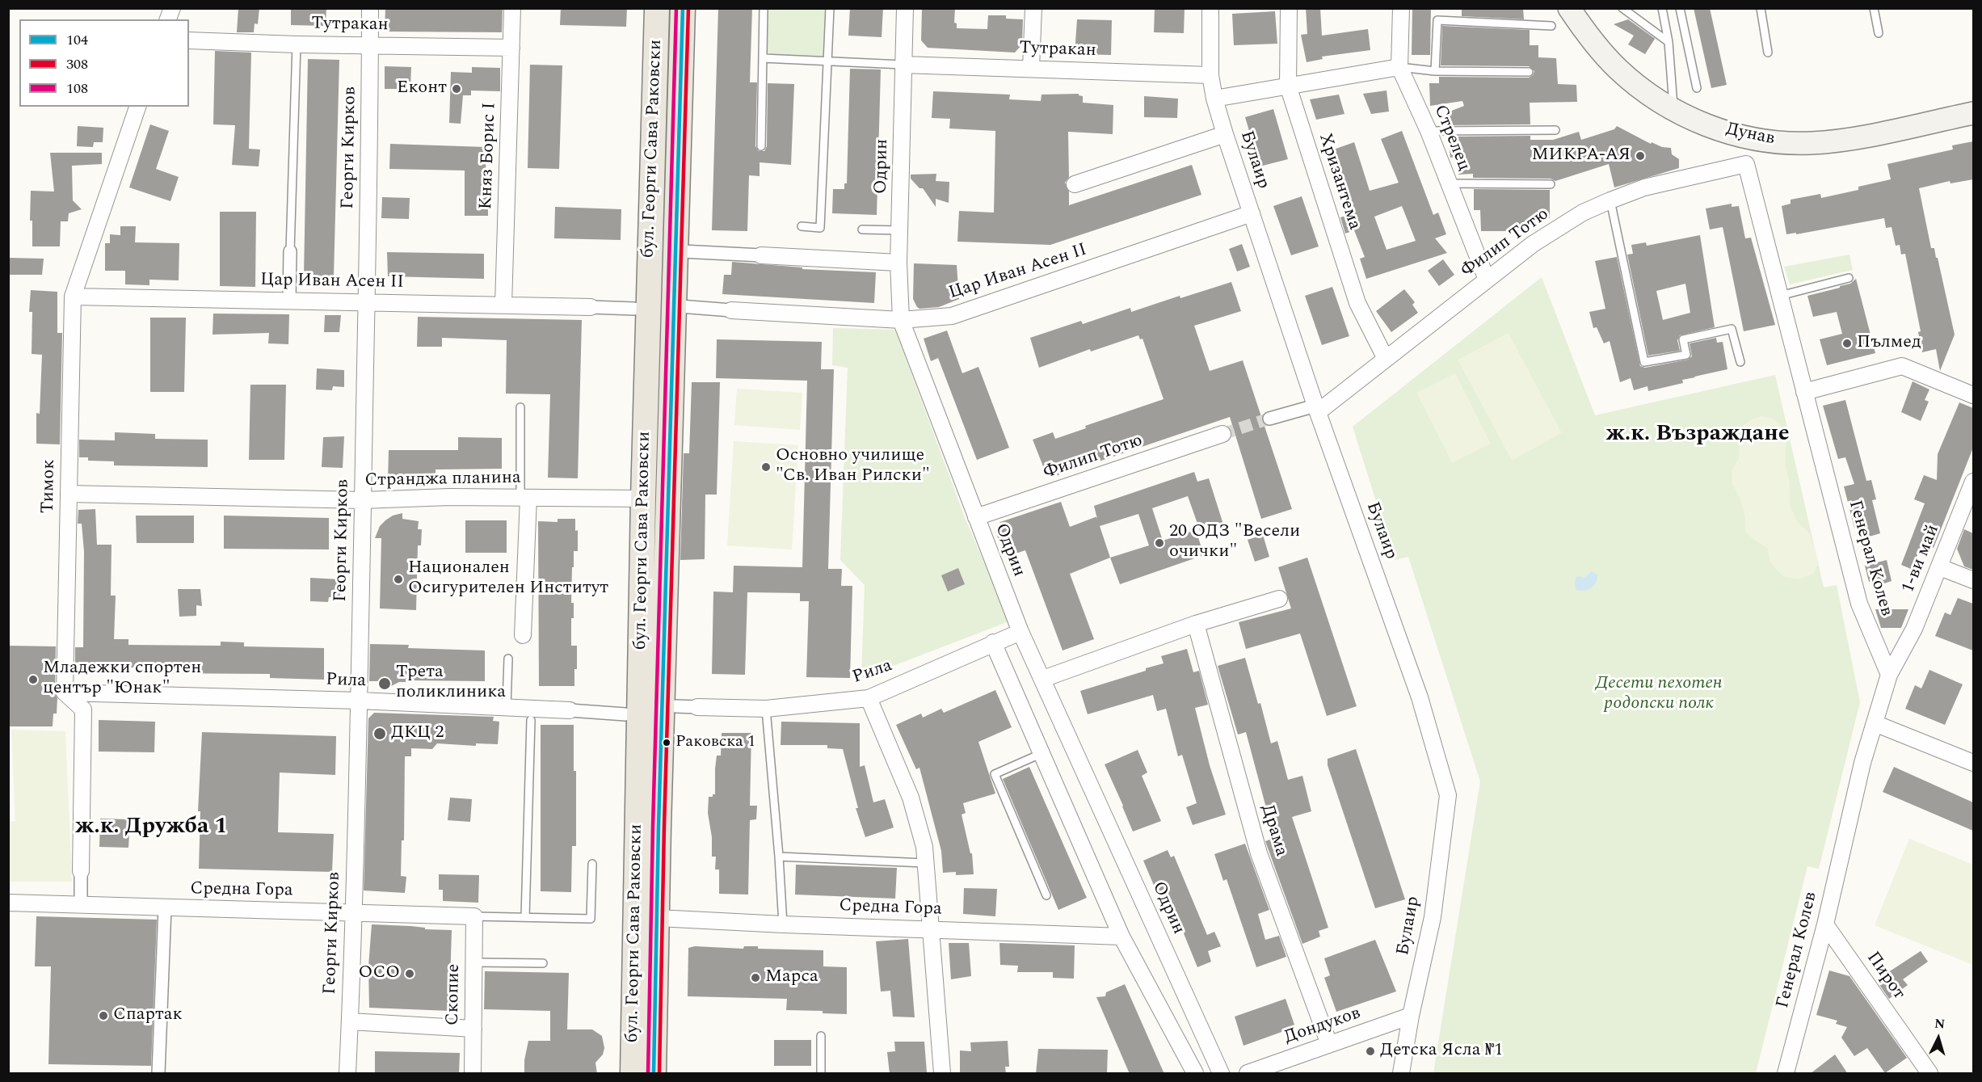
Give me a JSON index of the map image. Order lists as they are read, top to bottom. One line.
{"streets":{"main road":["Дунав","бул. Георги Сава Раковски"],"street":["Тутракан","Стрелец","Георги Кирков","Княз Борис I","Булаир","Одрин","Хризантема","Филип Тотю","Цар Иван Асен II","Странджа планина","Тимок","Генерал Колев","1-ви май","Рила","Драма","Средна Гора","Пирот","Скопие","Дондуков"]},"crossings":[["Тутракан","Георги Кирков"],["Тутракан","Княз Борис I"],["Тутракан","Булаир"],["Тутракан","Одрин"],["Стрелец","Филип Тотю"],["Георги Кирков","Цар Иван Асен II"],["Георги Кирков","Странджа планина"],["Георги Кирков","Рила"],["Георги Кирков","Средна Гора"],["бул. Георги Сава Раковски","Странджа планина"],["бул. Георги Сава Раковски","Средна Гора"],["Княз Борис I","Цар Иван Асен II"],["Булаир","Филип Тотю"],["Булаир","Цар Иван Асен II"],["Булаир","Дондуков"],["Одрин","Филип Тотю"],["Одрин","Цар Иван Асен II"],["Одрин","Рила"],["Хризантема","Филип Тотю"],["Филип Тотю","Генерал Колев"],["Цар Иван Асен II","Тимок"],["Странджа планина","Тимок"],["Тимок","Рила"],["Генерал Колев","1-ви май"],["Генерал Колев","Пирот"],["Драма","Дондуков"],["Средна Гора","Скопие"]],"districts":["ж.к. Възраждане","ж.к. Дружба 1"],"parks":["Десети пехотен родопски полк"],"places":["Еконт","МИКРА-АЯ","Пълмед","Основно училище \"Св. Иван Рилски\"","20 ОДЗ \"Весели очички\"","Национален Осигурителен Институт","Младежки спортен център \"Юнак\"","Трета поликлиника","ДКЦ 2","Раковска 1","ОСО","Марса","Спартак","Детска Ясла №1"],"lines":["transit line 104","transit line 308","transit line 108"],"legend":["104","308","108"],"north":"top"}
